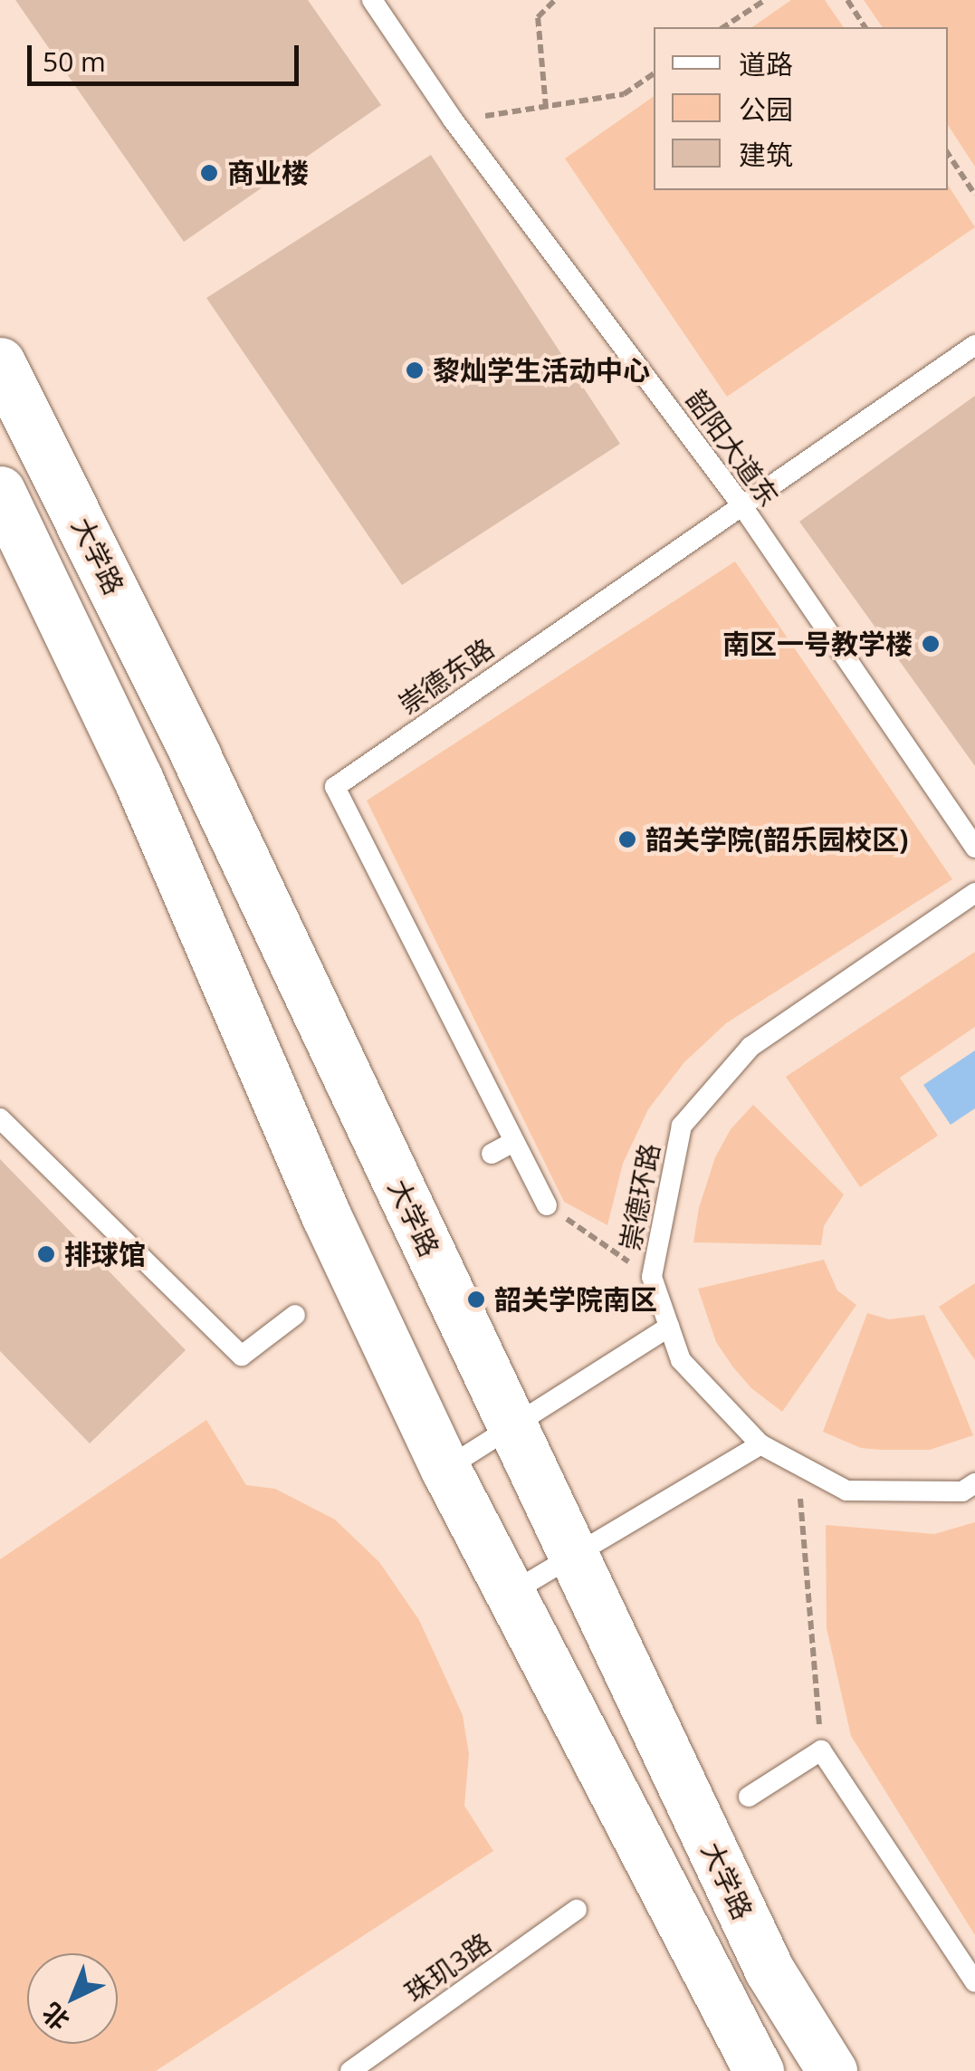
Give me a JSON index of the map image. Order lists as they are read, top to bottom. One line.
{"streets":{"main road":["大学路"],"lane":["韶阳大道东","崇德东路","崇德环路","珠玑3路"]},"crossings":[["韶阳大道东","崇德东路"]],"places":["商业楼","黎灿学生活动中心","南区一号教学楼","韶关学院(韶乐园校区)","排球馆","韶关学院南区"],"legend":["道路","公园","建筑"],"scale_bar":"50 m","north":"bottom left"}
